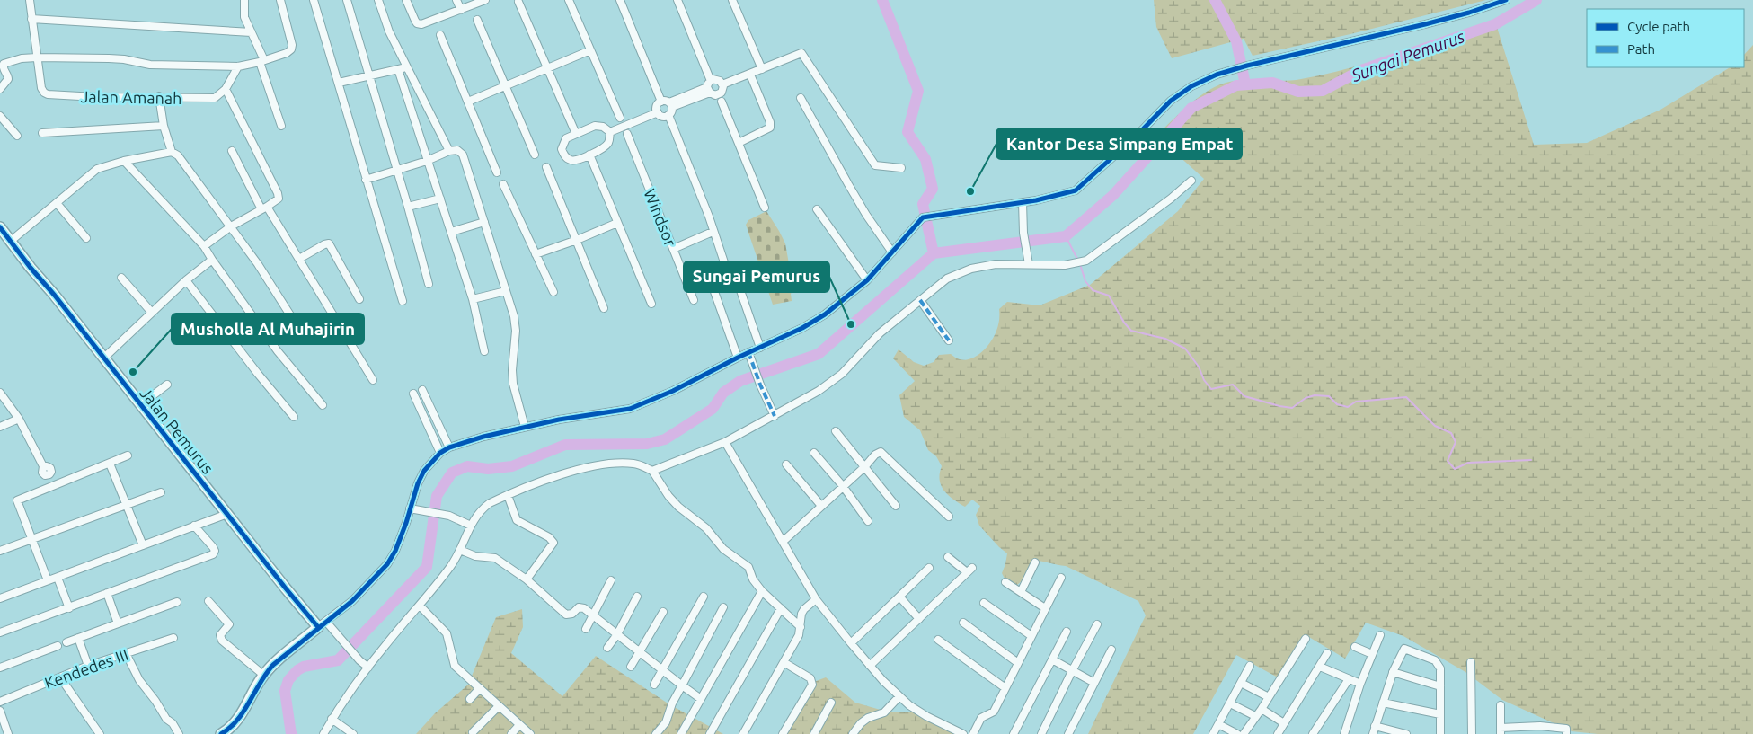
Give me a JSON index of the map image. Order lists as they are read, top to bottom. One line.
{"streets":{"street":["Jalan Amanah","Windsor","Jalan Pemurus","Kendedes III"]},"water":["Sungai Pemurus"],"places":["Kantor Desa Simpang Empat","Sungai Pemurus","Musholla Al Muhajirin"],"legend":["Cycle path","Path"]}
